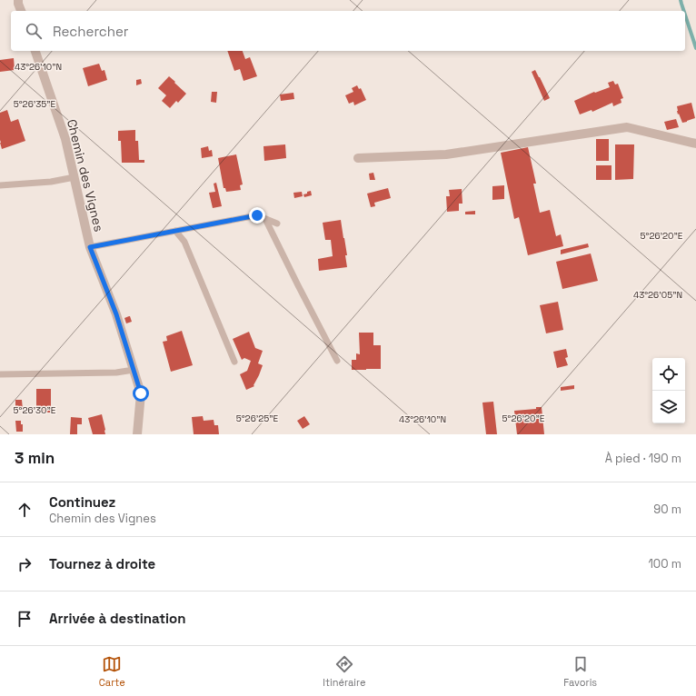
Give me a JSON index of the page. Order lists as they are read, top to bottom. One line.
{"streets":{"street":["Chemin des Vignes"]},"page":{"search":"Rechercher","heading":["3 min","À pied · 190 m"],"list":[["Continuez","Chemin des Vignes","90 m"],["Tournez à droite","100 m"],"Arrivée à destination"],"nav":["Carte","Itinéraire","Favoris"]},"coordinates":["43°26'10\"N","5°26'35\"E","5°26'20\"E","43°26'05\"N","5°26'30\"E","5°26'25\"E"]}
